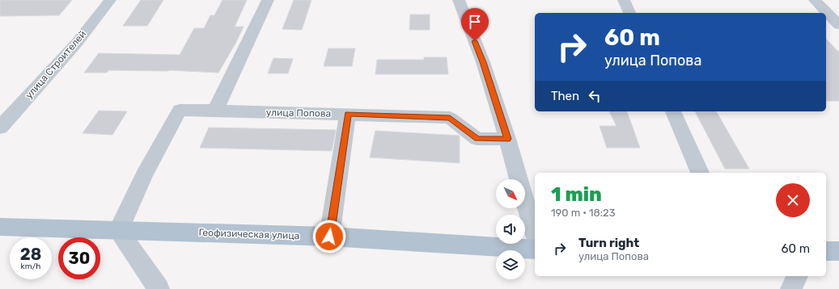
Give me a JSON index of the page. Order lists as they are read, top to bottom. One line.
{"streets":{"main road":["Геофизическая улица"],"street":["улица Строителей","улица Попова"]},"crossings":[["улица Попова","Геофизическая улица"]],"north":"bottom right","page":{"turn":["60 m","улица Попова"],"then":"Then","heading":["1 min","190 m · 18:23"],"list":[{"name":"Turn right","note":"улица Попова","value":"60 m"}],"speed":"28 km/h","limit":"30"}}
